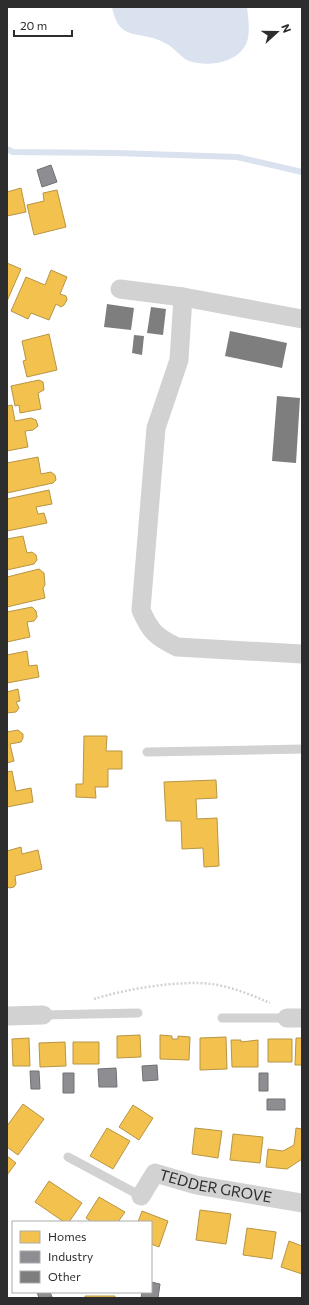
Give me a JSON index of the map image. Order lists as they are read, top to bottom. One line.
{"streets":{"street":["TEDDER GROVE"]},"legend":["Homes","Industry","Other"],"scale_bar":"20 m","north":"right"}
